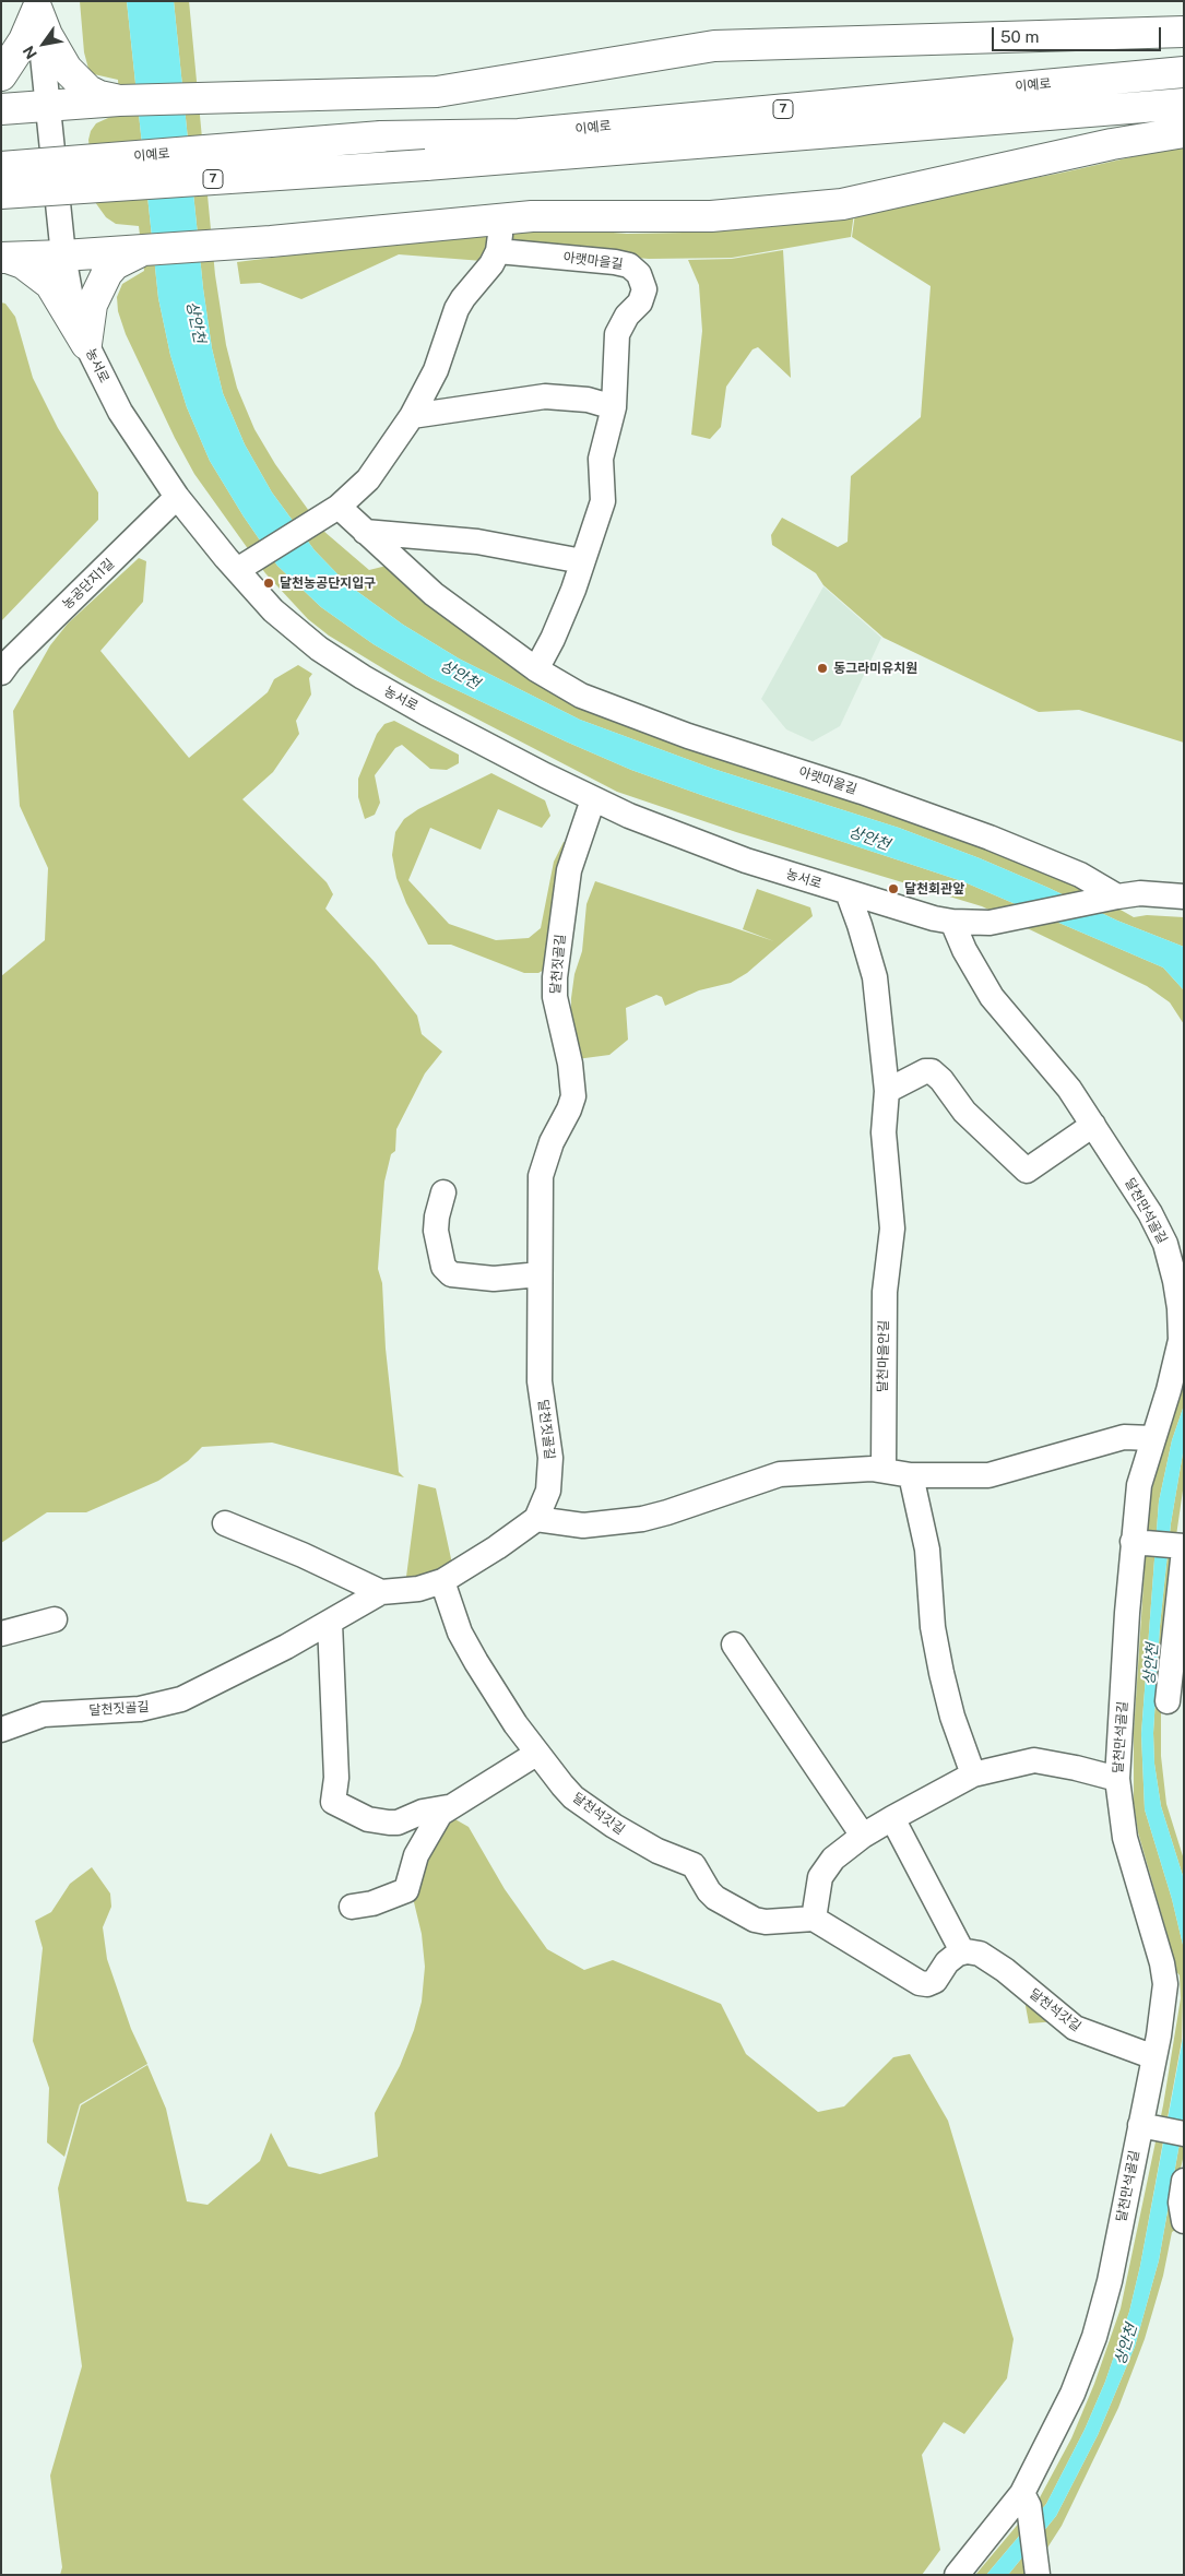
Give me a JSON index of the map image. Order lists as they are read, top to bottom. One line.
{"streets":{"highway":["이예로","7"],"street":["아랫마을길","농서로","농공단지1길","달천짓골길","달천만석골길","달천마을안길","달천석갓길"]},"crossings":[["아랫마을길","농서로"],["농서로","농공단지1길"],["농서로","달천짓골길"],["농서로","달천만석골길"],["농서로","달천마을안길"],["달천짓골길","달천석갓길"],["달천만석골길","달천석갓길"]],"water":["상안천"],"places":["달천농공단지입구","동그라미유치원","달천회관앞"],"scale_bar":"50 m","north":"bottom left"}
